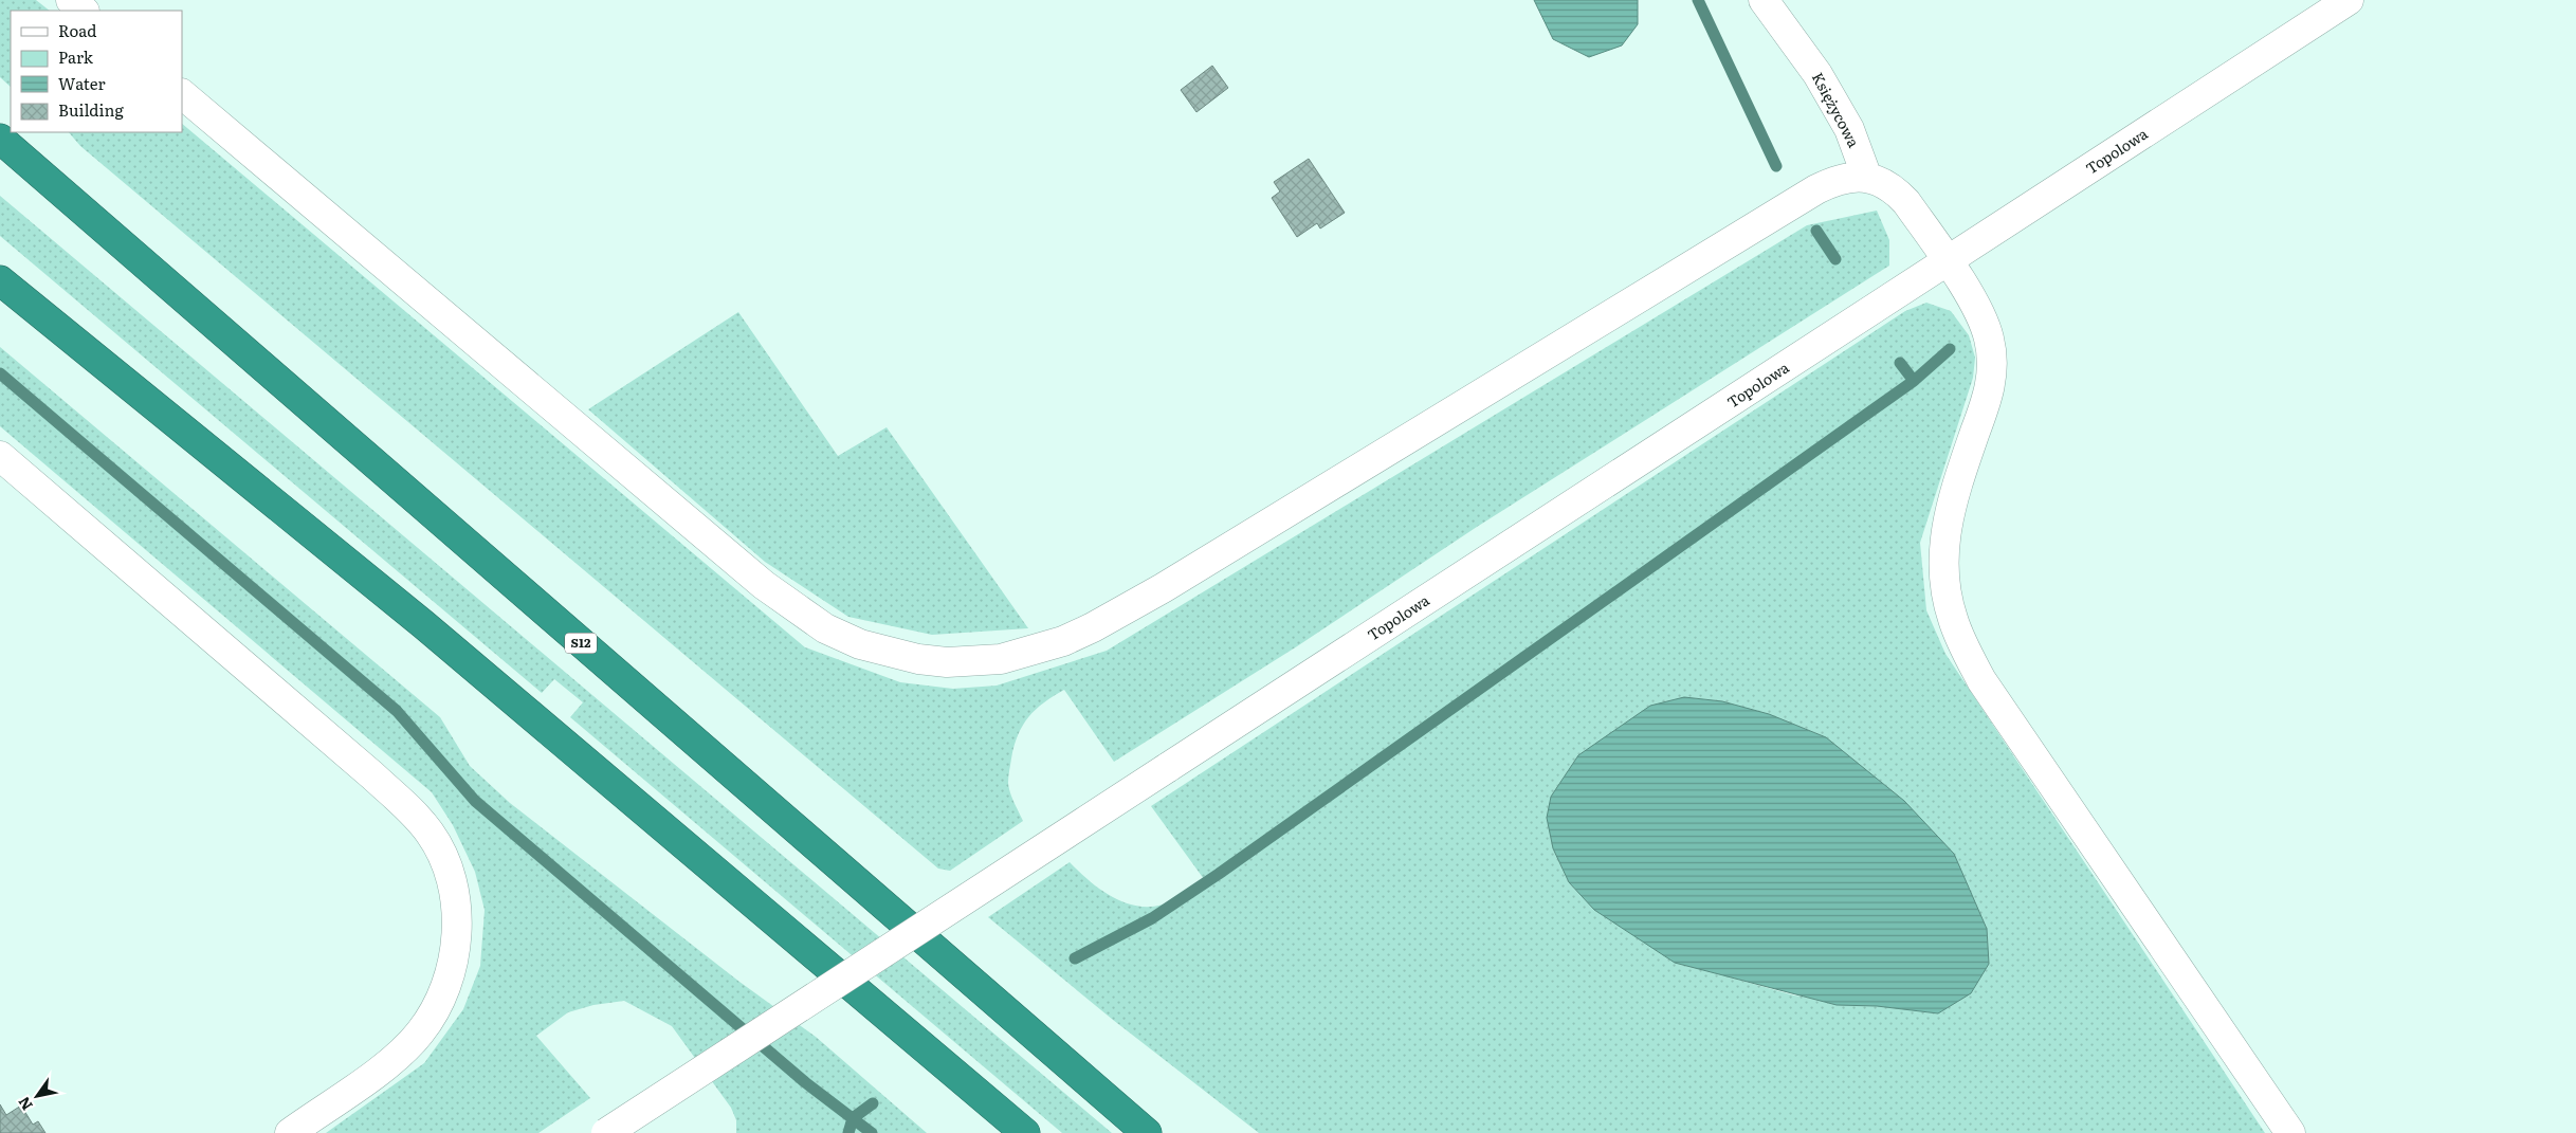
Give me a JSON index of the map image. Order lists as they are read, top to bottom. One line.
{"streets":{"highway":["S12"],"street":["Księżycowa","Topolowa"]},"legend":["Road","Park","Water","Building"],"north":"bottom left"}
